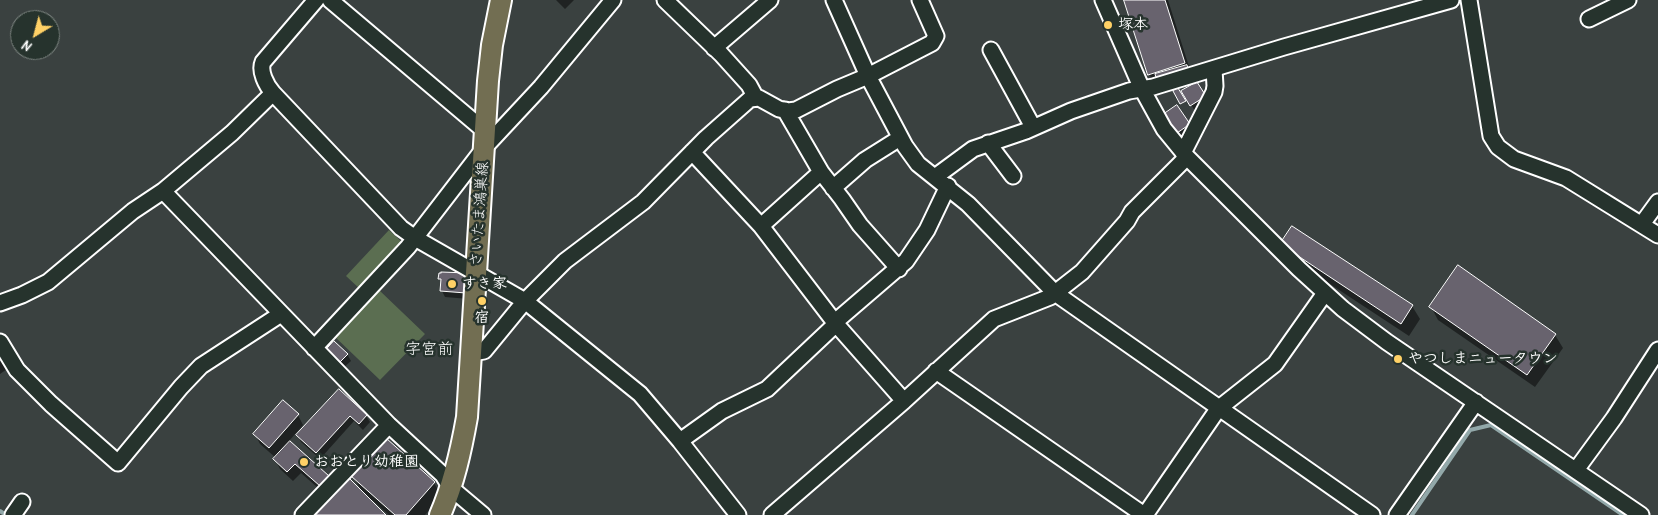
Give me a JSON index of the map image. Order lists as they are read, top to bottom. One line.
{"streets":{"main road":["さいたま鴻巣線"]},"districts":["字宮前"],"places":["塚本","すき家","宿","やつしまニュータウン","おおとり幼稚園"],"north":"bottom left"}
